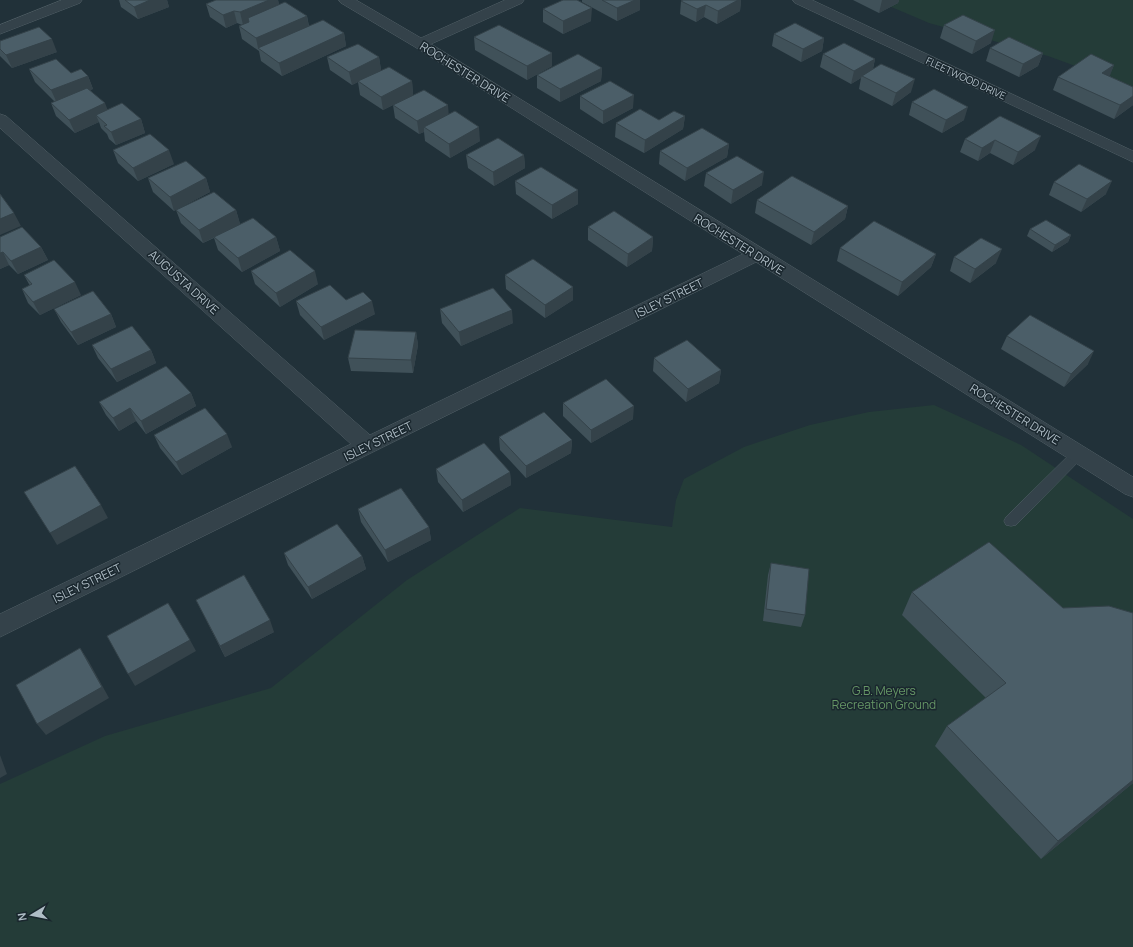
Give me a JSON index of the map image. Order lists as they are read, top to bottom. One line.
{"streets":{"street":["ROCHESTER DRIVE","FLEETWOOD DRIVE","AUGUSTA DRIVE","ISLEY STREET"]},"crossings":[["ROCHESTER DRIVE","ISLEY STREET"],["AUGUSTA DRIVE","ISLEY STREET"]],"parks":["G.B. Meyers Recreation Ground"],"north":"left"}
